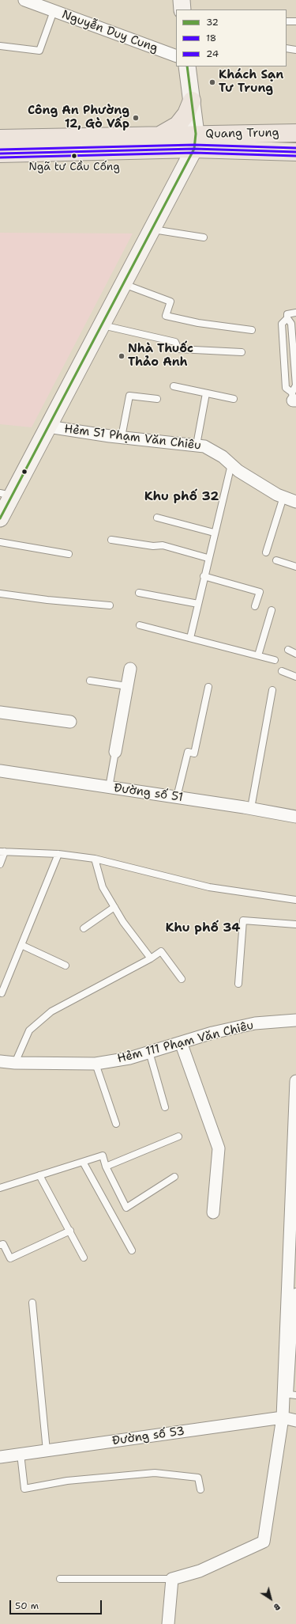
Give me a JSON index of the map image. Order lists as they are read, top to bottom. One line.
{"streets":{"main road":["Quang Trung"],"street":["Nguyễn Duy Cung","Hẻm 51 Phạm Văn Chiêu","Đường số 51","Hẻm 111 Phạm Văn Chiêu","Đường số 53"]},"districts":["Khu phố 32","Khu phố 34"],"places":["Khách Sạn Tư Trung","Công An Phường 12, Gò Vấp","Ngã tư Cầu Cống","Nhà Thuốc Thảo Anh"],"lines":["transit line 32","transit line 18","transit line 24"],"legend":["32","18","24"],"scale_bar":"50 m","north":"bottom right"}
